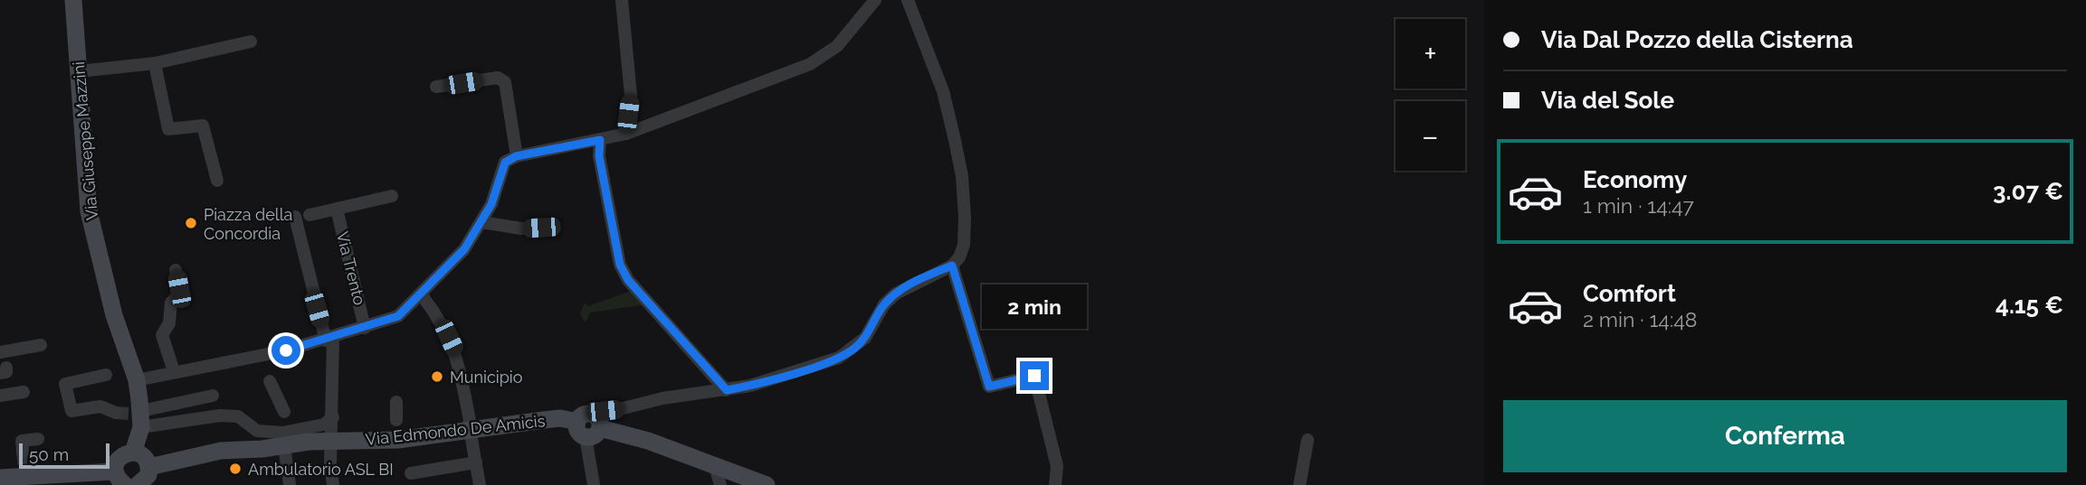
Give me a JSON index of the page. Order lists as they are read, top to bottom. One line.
{"streets":{"street":["Via Giuseppe Mazzini","Via Trento","Via Edmondo De Amicis"]},"places":["Piazza della Concordia","Municipio","Ambulatorio ASL BI"],"scale_bar":"50 m","page":{"banner":["Via Dal Pozzo della Cisterna","Via del Sole"],"map_buttons":["+","−"],"list":[{"name":"Economy","note":"1 min · 14:47","value":"3.07 €"},{"name":"Comfort","note":"2 min · 14:48","value":"4.15 €"}],"bubble":"2 min","buttons":"Conferma","scale":"50 m"}}
